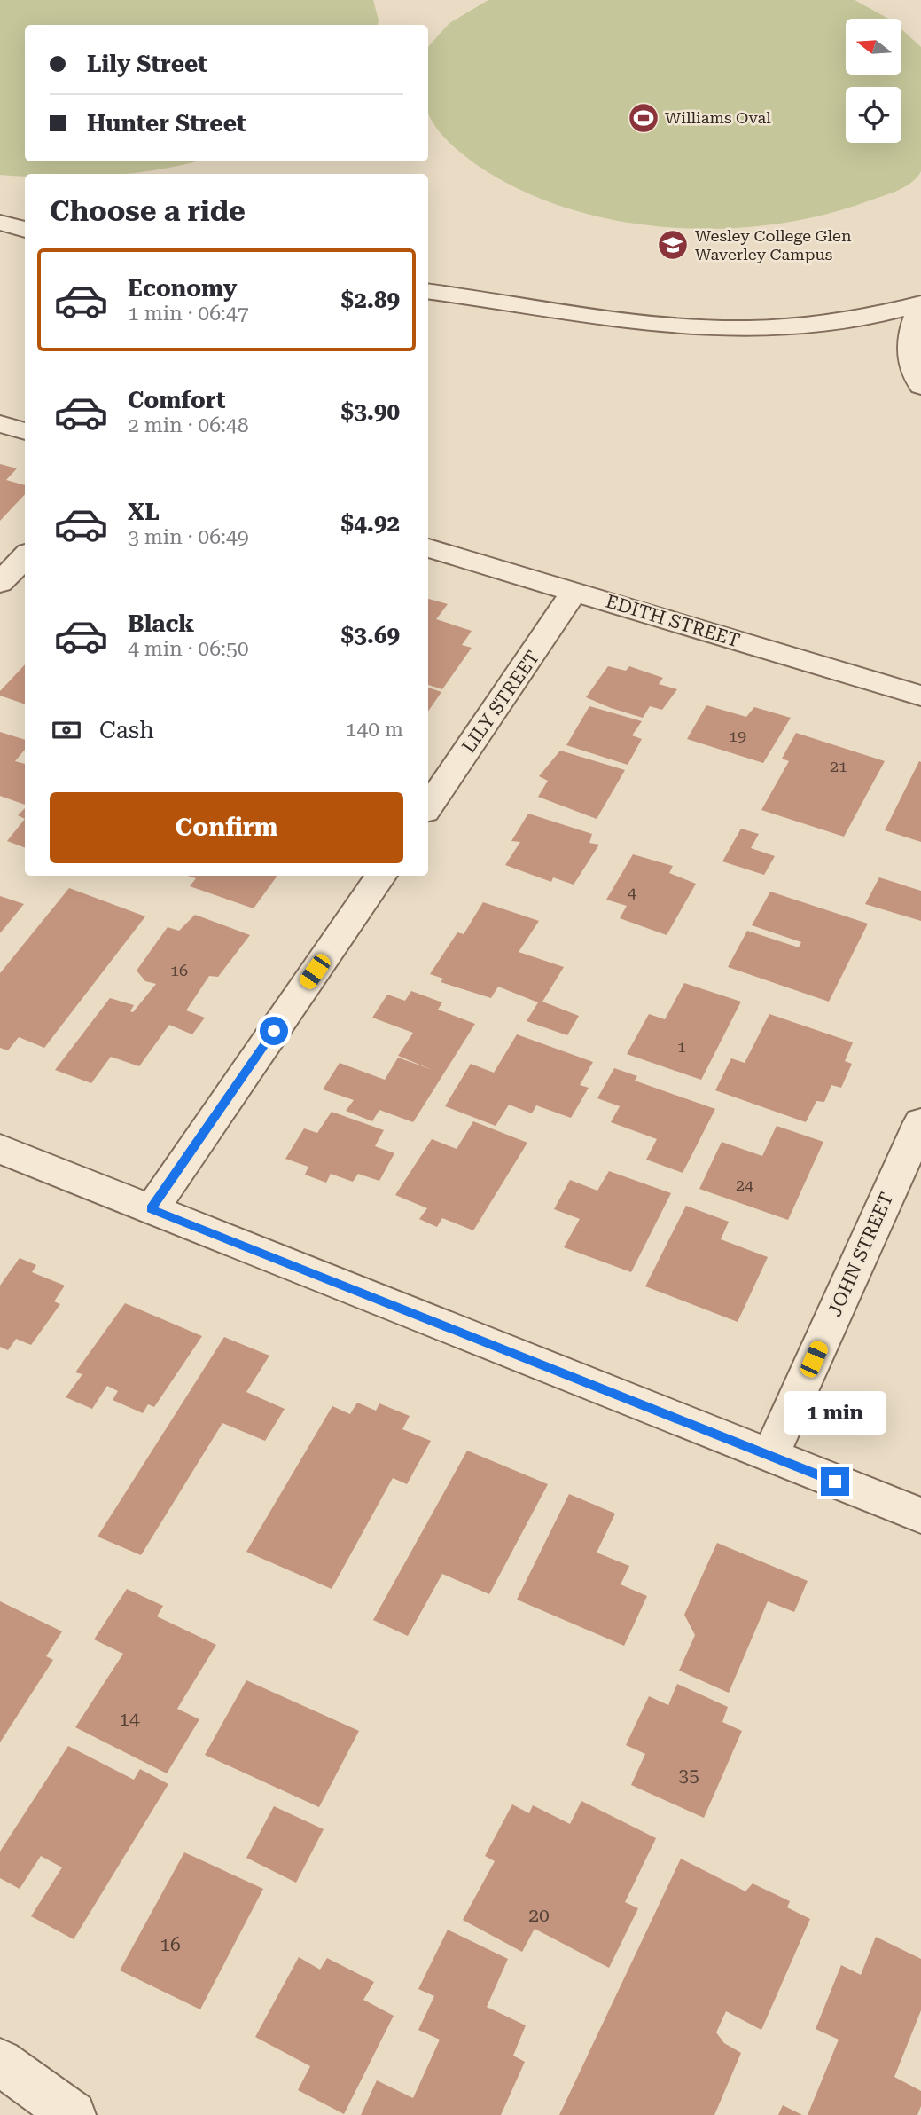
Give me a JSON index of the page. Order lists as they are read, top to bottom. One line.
{"streets":{"street":["EDITH STREET","LILY STREET","JOHN STREET"]},"crossings":[["EDITH STREET","LILY STREET"]],"places":{"sports":["Williams Oval"],"school or university":["Wesley College Glen Waverley Campus"]},"house_numbers":["19","21","4","16","1","24","14","35","20","16"],"north":"left","page":{"banner":["Lily Street","Hunter Street"],"heading":"Choose a ride","list":[{"name":"Economy","note":"1 min · 06:47","value":"$2.89"},{"name":"Comfort","note":"2 min · 06:48","value":"$3.90"},{"name":"XL","note":"3 min · 06:49","value":"$4.92"},{"name":"Black","note":"4 min · 06:50","value":"$3.69"}],"pay":["Cash","140 m"],"buttons":"Confirm","bubble":"1 min"}}
